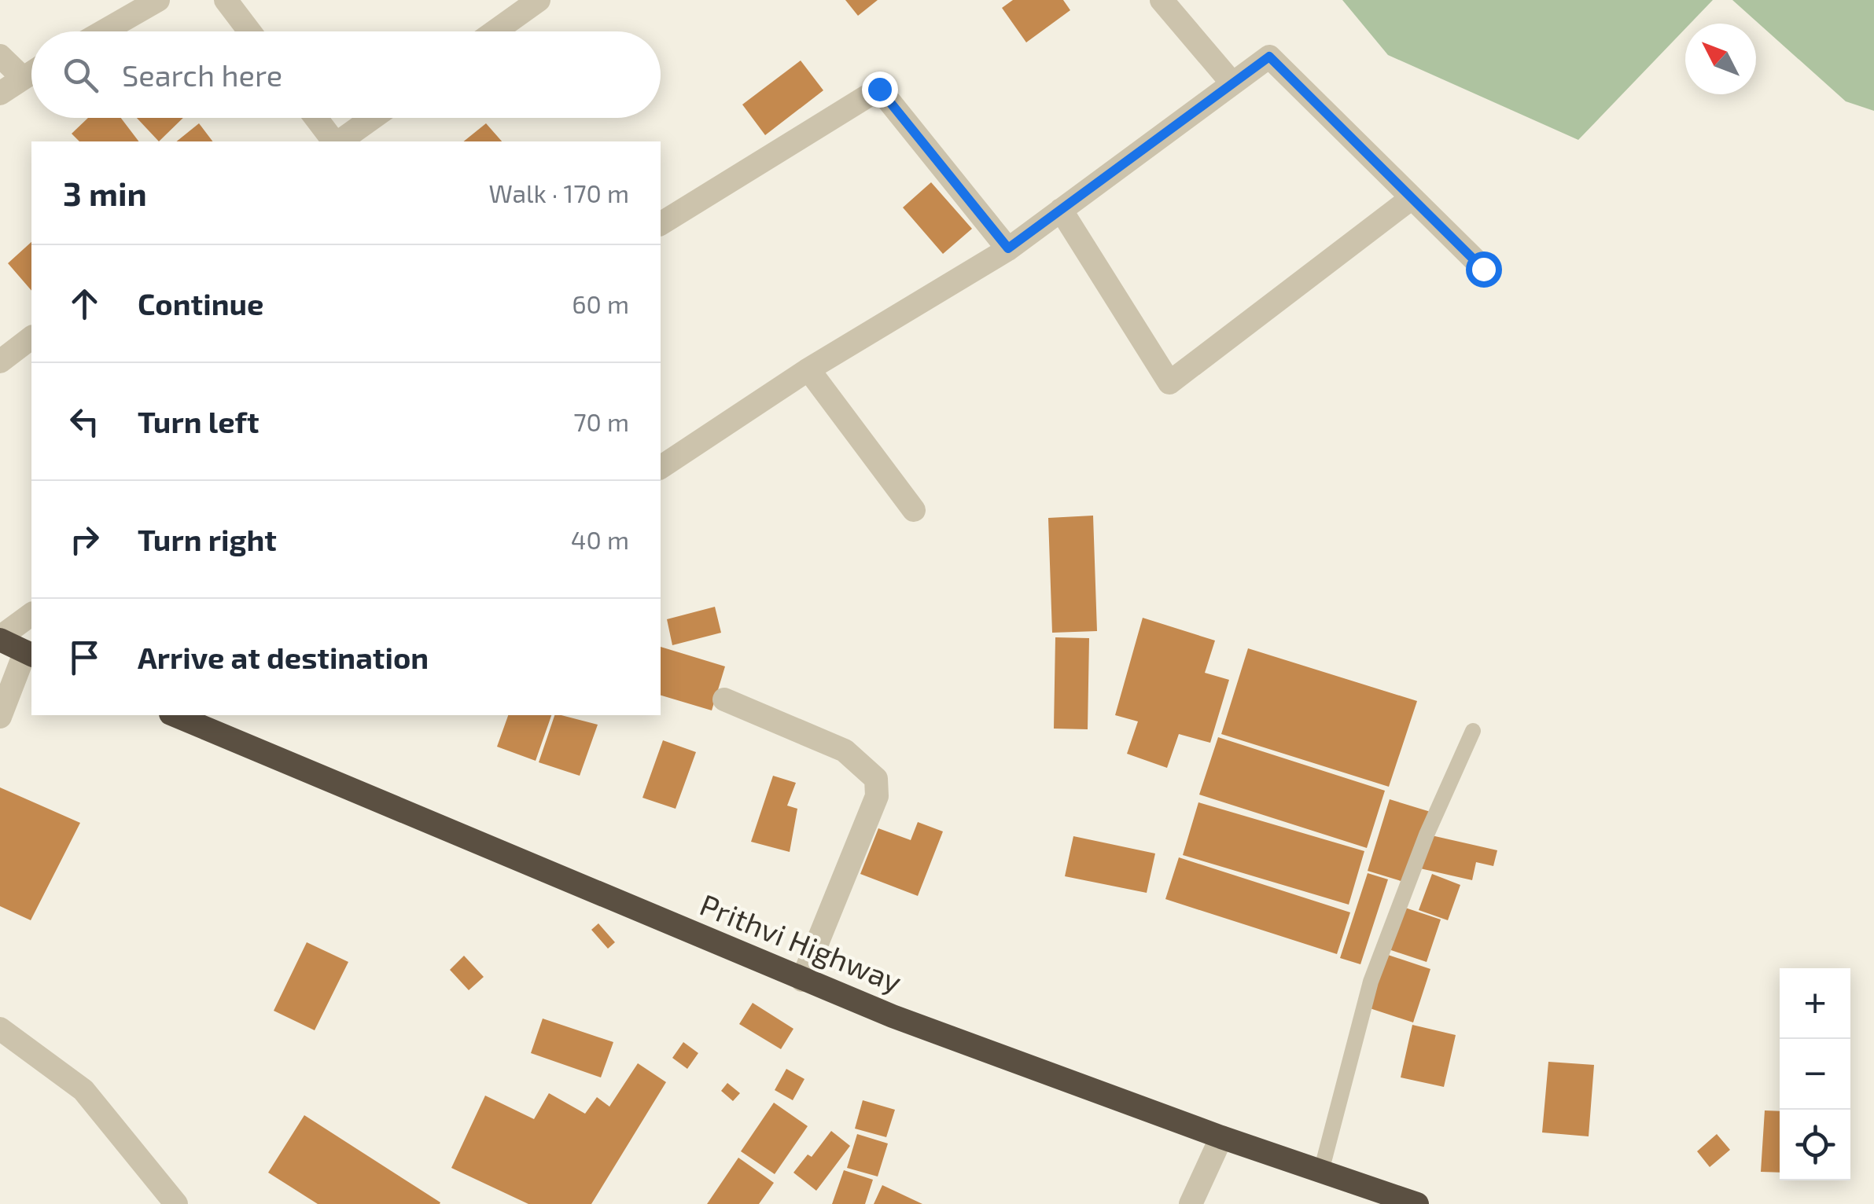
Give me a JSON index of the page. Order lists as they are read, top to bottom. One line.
{"streets":{"highway":["Prithvi Highway"]},"north":"top left","page":{"search":"Search here","heading":["3 min","Walk · 170 m"],"list":[["Continue","60 m"],["Turn left","70 m"],["Turn right","40 m"],"Arrive at destination"],"map_buttons":["+","−"]}}
